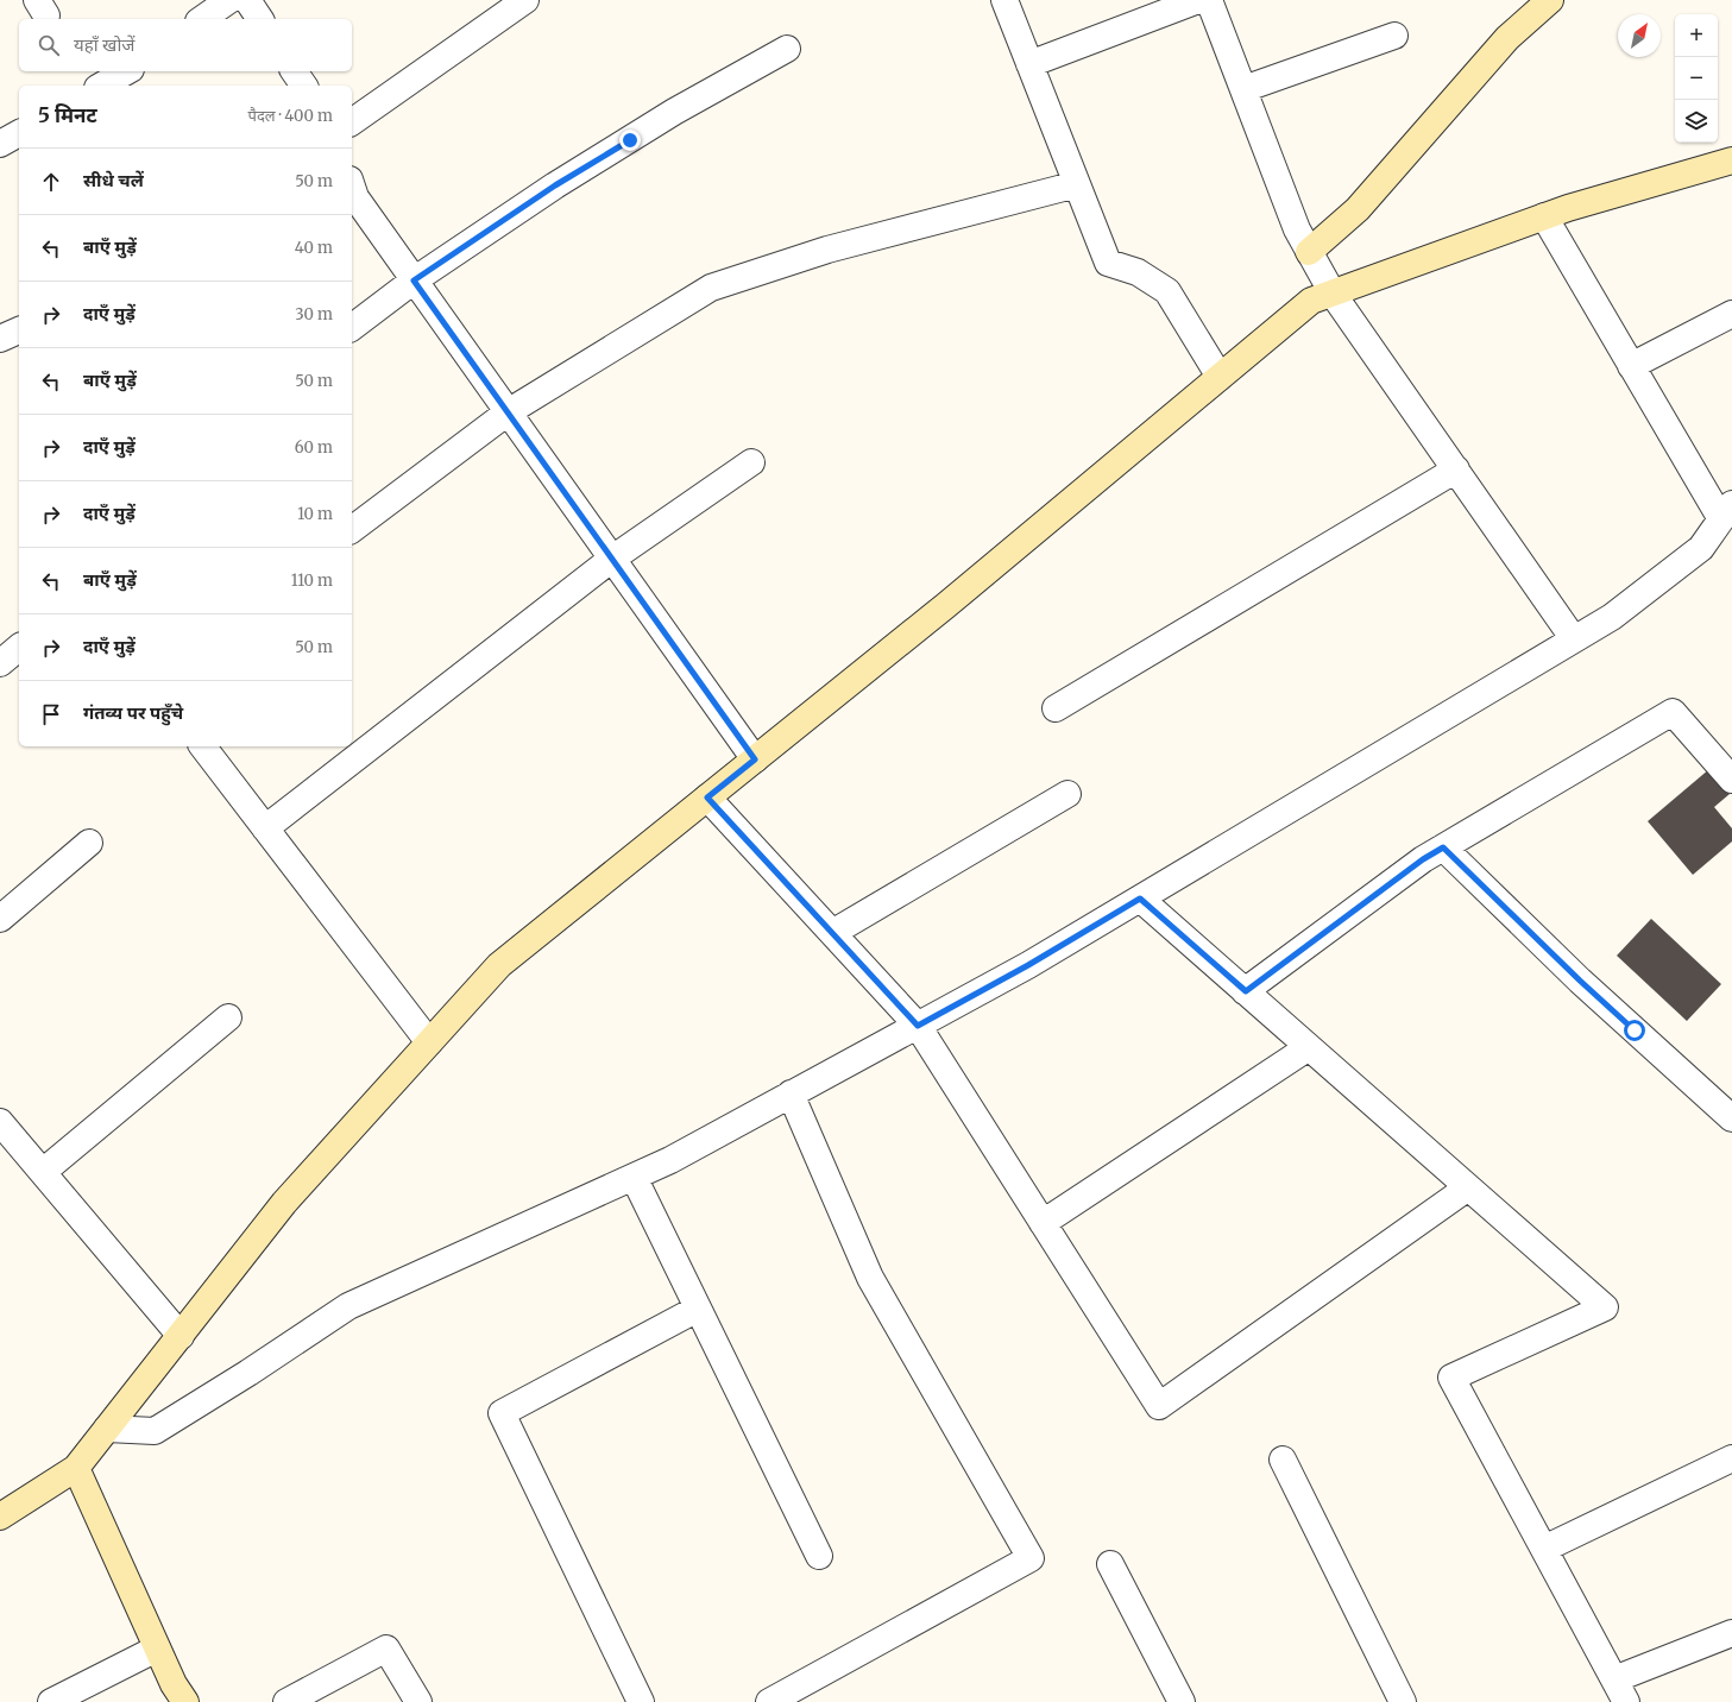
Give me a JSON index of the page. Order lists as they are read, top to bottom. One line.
{"north":"top right","page":{"map_buttons":["+","−"],"search":"यहाँ खोजें","heading":["5 मिनट","पैदल · 400 m"],"list":[["सीधे चलें","50 m"],["बाएँ मुड़ें","40 m"],["दाएँ मुड़ें","30 m"],["बाएँ मुड़ें","50 m"],["दाएँ मुड़ें","60 m"],["दाएँ मुड़ें","10 m"],["बाएँ मुड़ें","110 m"],["दाएँ मुड़ें","50 m"],"गंतव्य पर पहुँचे"]}}
